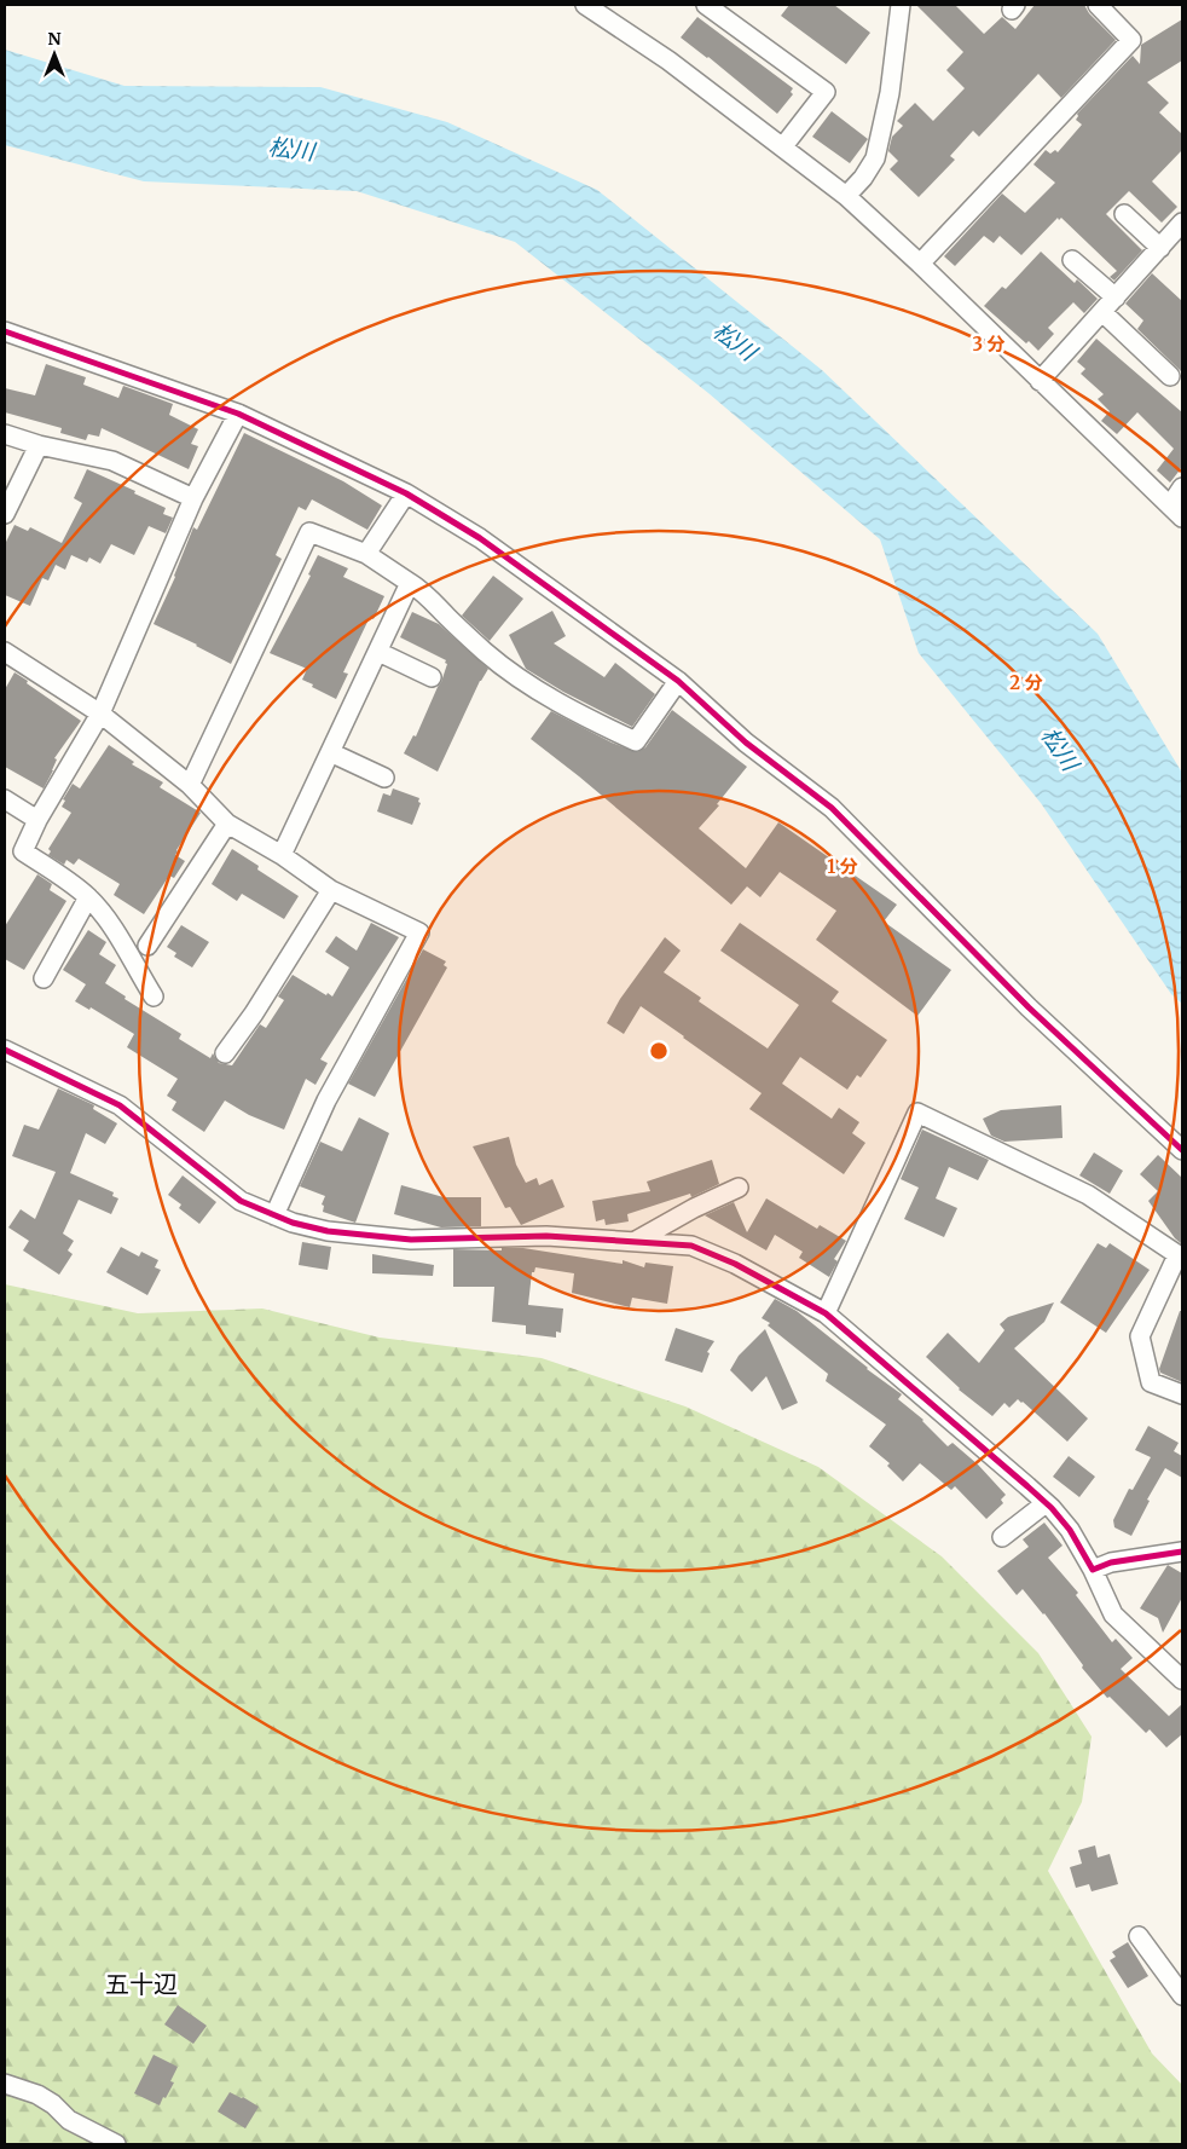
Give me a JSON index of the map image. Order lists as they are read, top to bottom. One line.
{"districts":["五十辺"],"water":["松川"],"north":"top","rings":["3 分","2 分","1 分"]}
